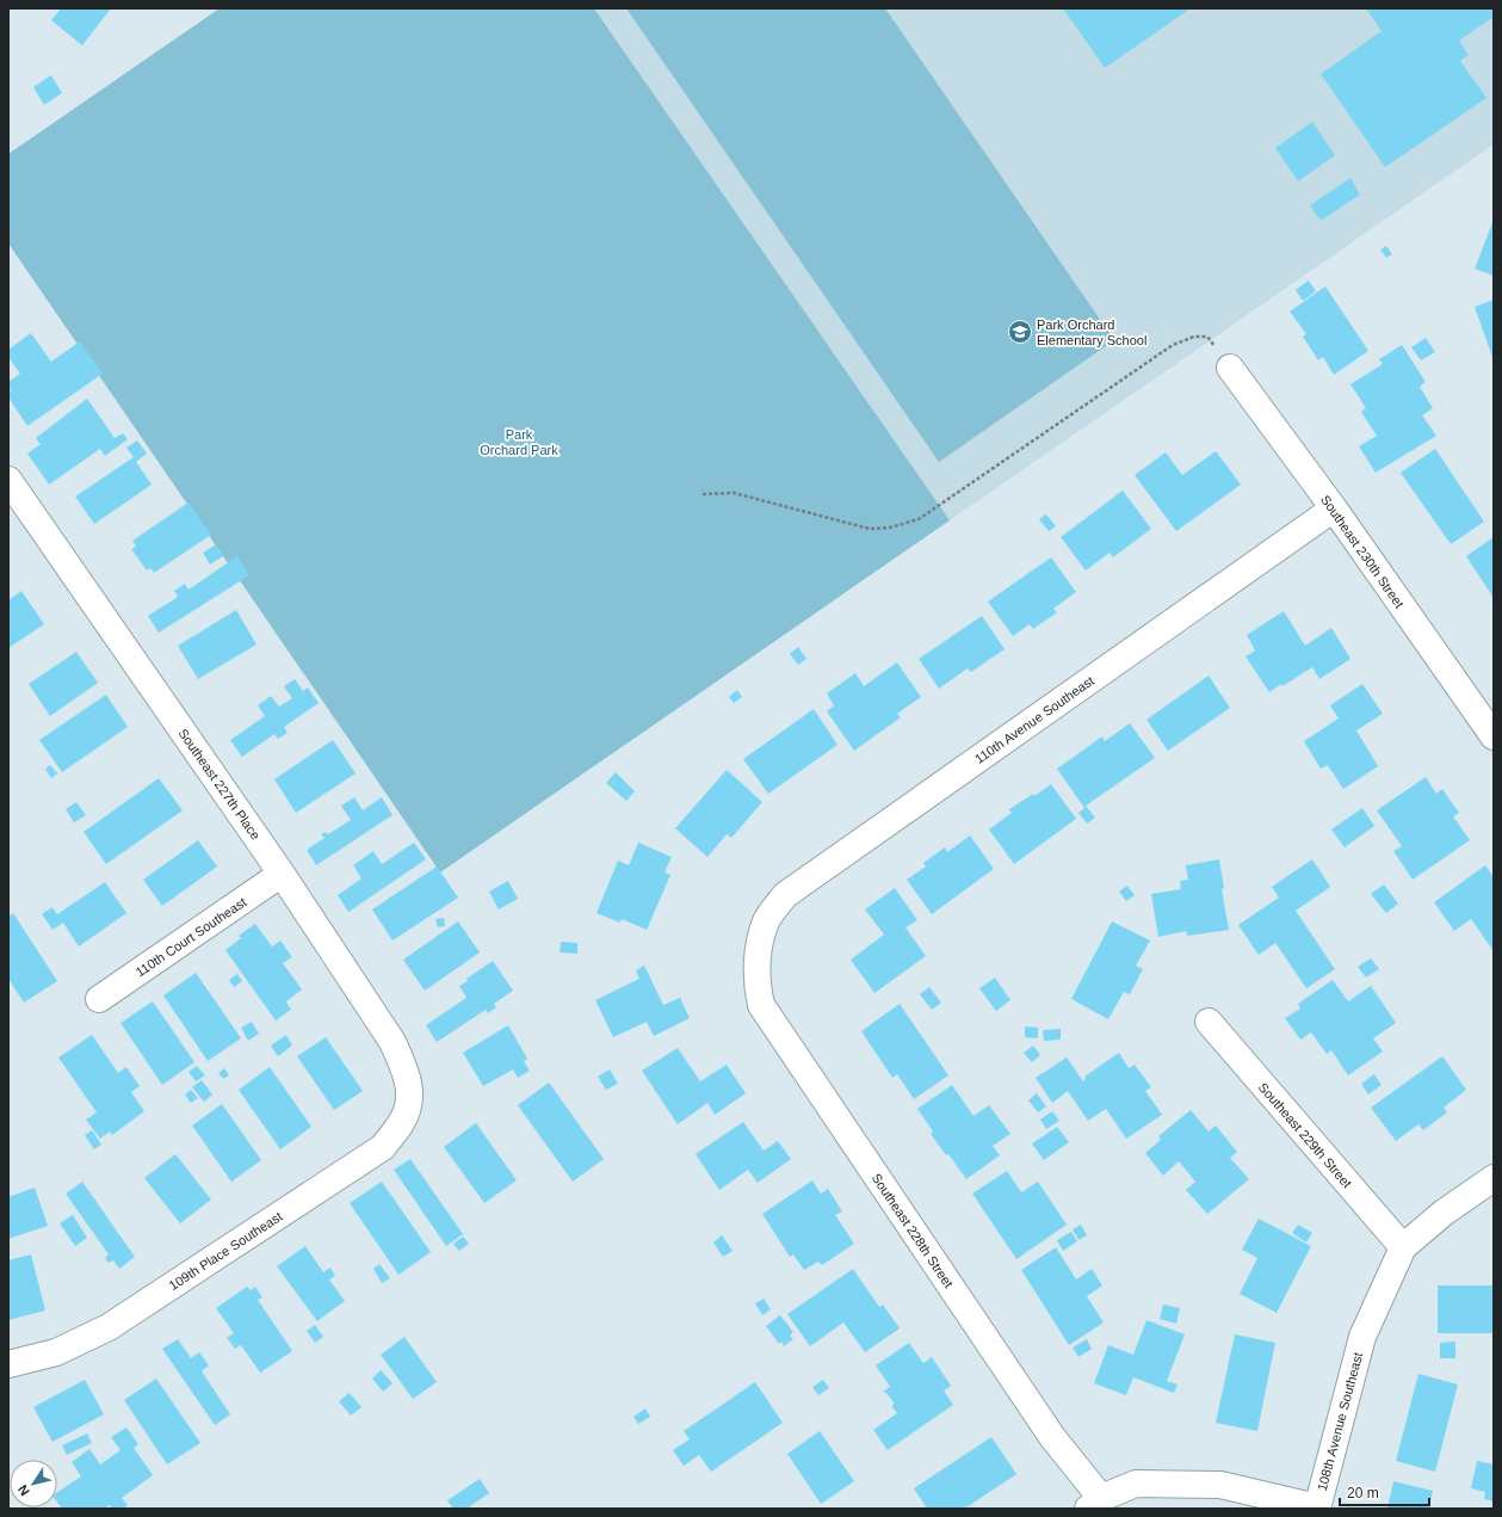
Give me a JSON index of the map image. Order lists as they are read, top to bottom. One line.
{"streets":{"street":["Southeast 230th Street","110th Avenue Southeast","Southeast 227th Place","110th Court Southeast","Southeast 229th Street","Southeast 228th Street","109th Place Southeast","108th Avenue Southeast"]},"crossings":[["Southeast 230th Street","110th Avenue Southeast"],["110th Avenue Southeast","Southeast 228th Street"],["Southeast 227th Place","110th Court Southeast"],["Southeast 227th Place","109th Place Southeast"],["Southeast 229th Street","108th Avenue Southeast"],["Southeast 228th Street","108th Avenue Southeast"]],"parks":["Park Orchard Park"],"places":{"school or university":["Park Orchard Elementary School"]},"scale_bar":"20 m","north":"bottom left"}
